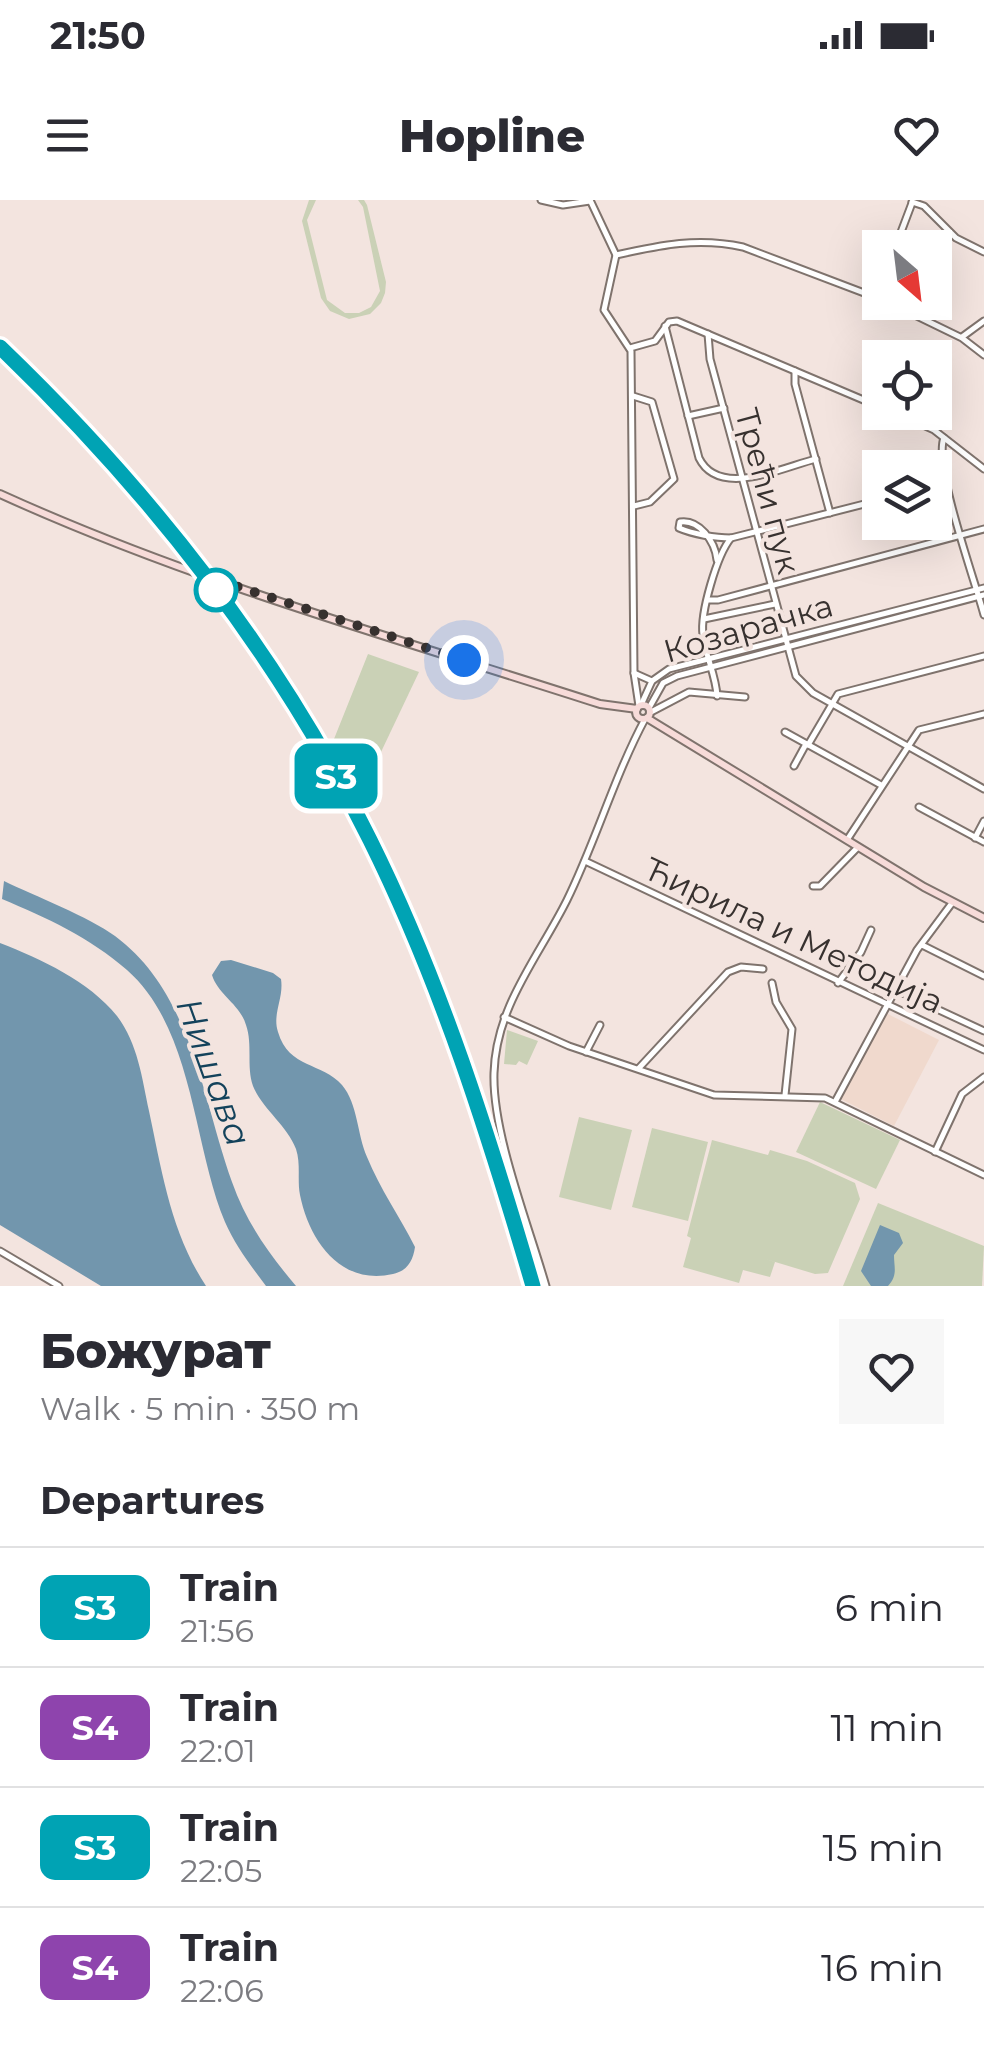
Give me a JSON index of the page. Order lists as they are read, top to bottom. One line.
{"streets":{"street":["Трећи пук","Козарачка","Ћирила и Методија"]},"crossings":[["Трећи пук","Козарачка"]],"water":["Нишава"],"north":"bottom right","page":{"status":"21:50","header":"Hopline","on_map":"S3","heading":[["Божурат","Walk · 5 min · 350 m"],"Departures"],"list":[{"mark":"S3","name":"Train","note":"21:56","value":"6 min"},{"mark":"S4","name":"Train","note":"22:01","value":"11 min"},{"mark":"S3","name":"Train","note":"22:05","value":"15 min"},{"mark":"S4","name":"Train","note":"22:06","value":"16 min"}]}}
